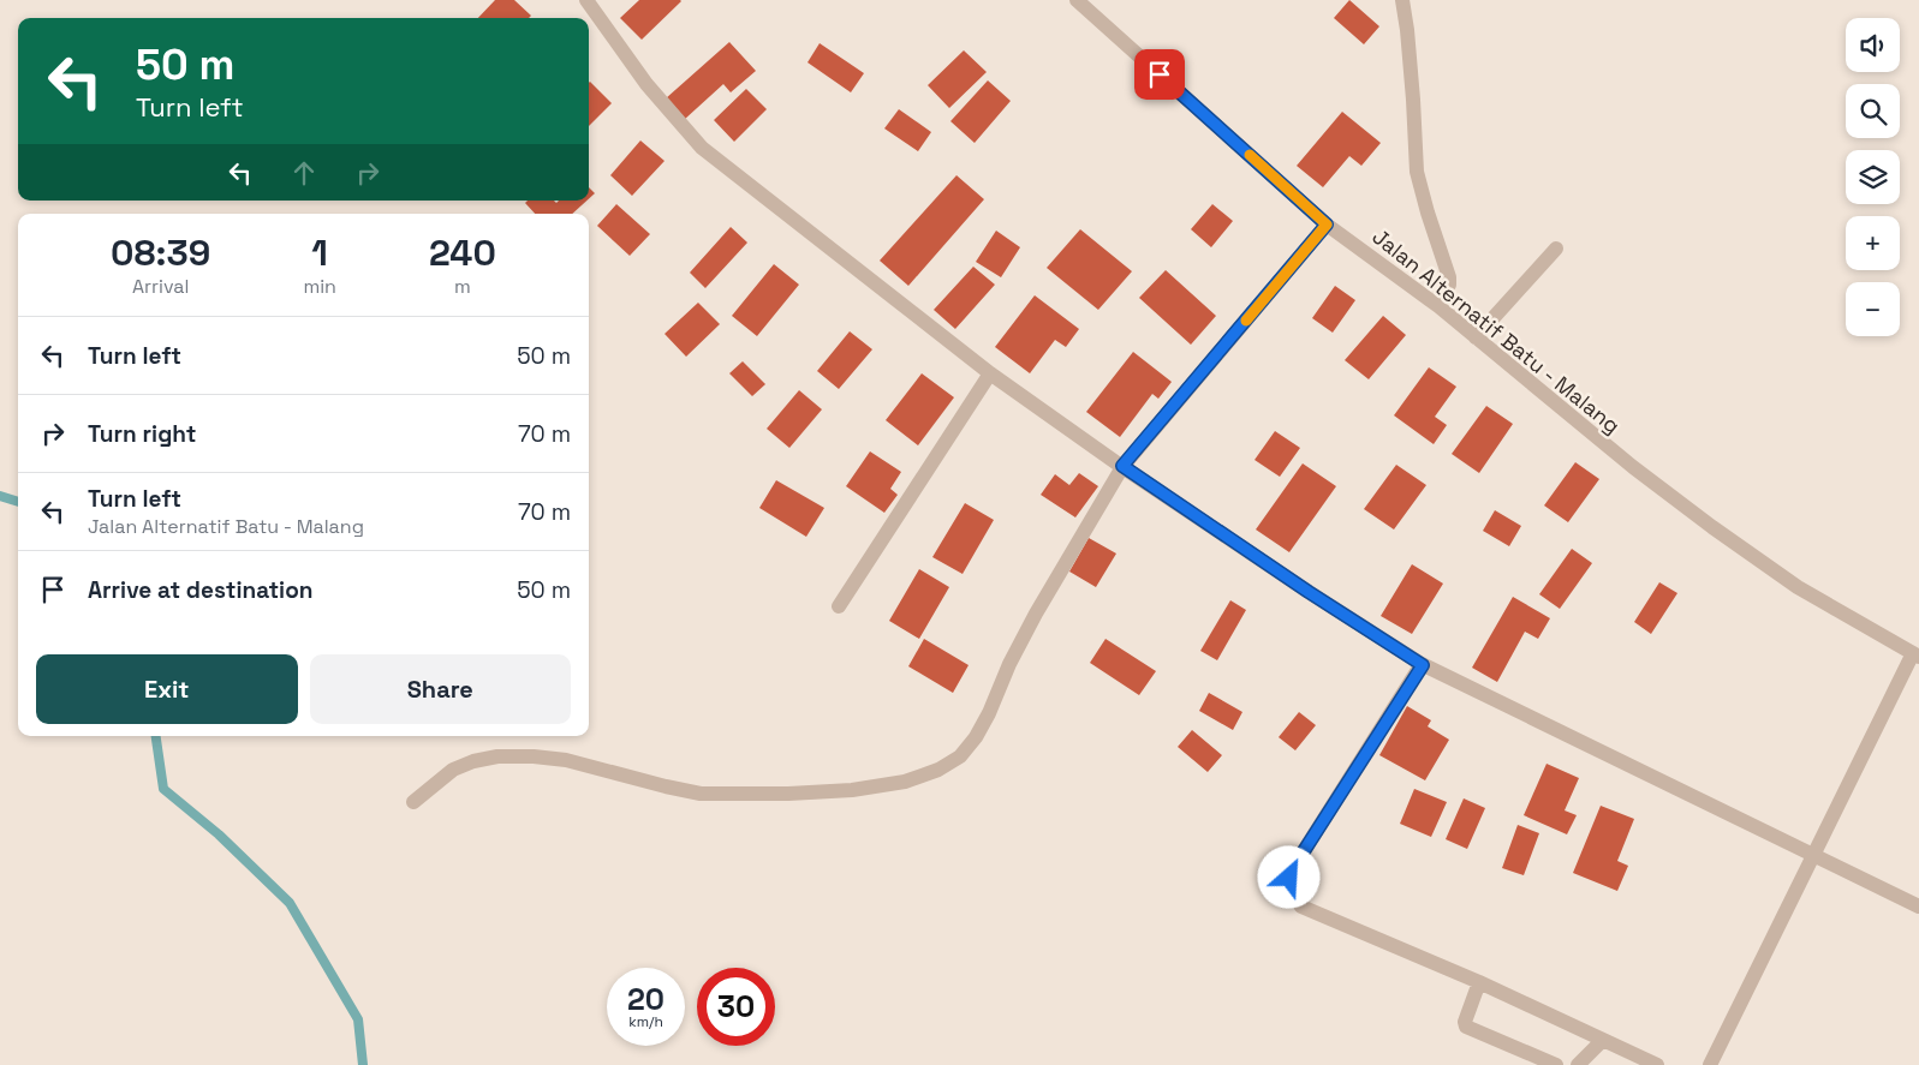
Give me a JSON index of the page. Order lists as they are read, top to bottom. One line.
{"streets":{"street":["Jalan Alternatif Batu - Malang"]},"page":{"map_buttons":["+","−"],"turn":["50 m","Turn left"],"eta":["08:39","Arrival","1","min","240","m"],"list":[{"name":"Turn left","value":"50 m"},{"name":"Turn right","value":"70 m"},{"name":"Turn left","note":"Jalan Alternatif Batu - Malang","value":"70 m"},{"name":"Arrive at destination","value":"50 m"}],"buttons":["Exit","Share"],"speed":"20 km/h","limit":"30"}}
